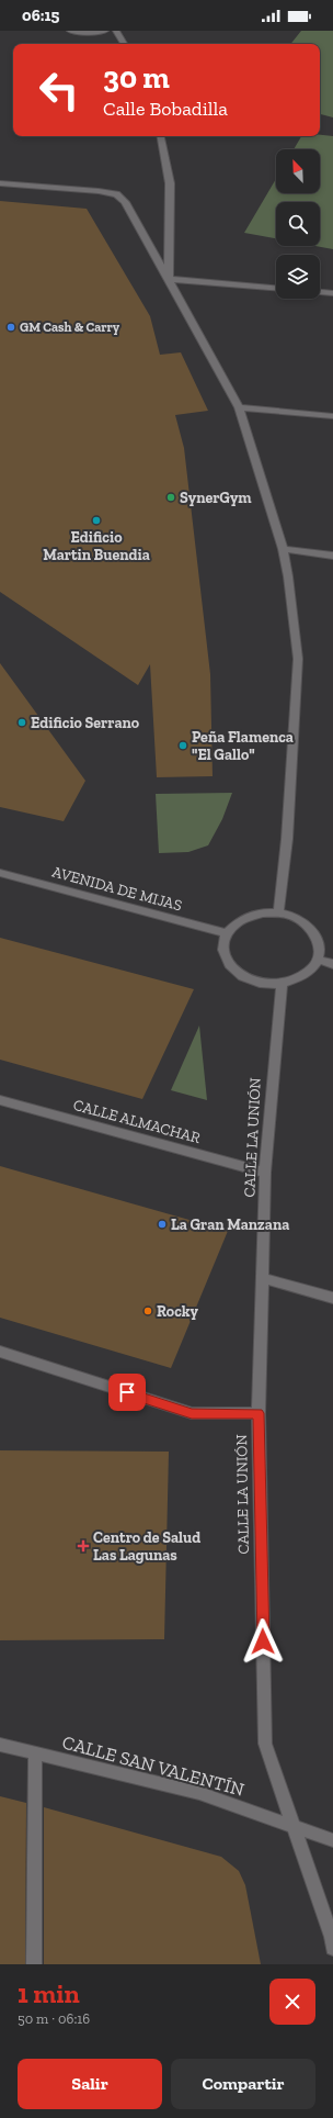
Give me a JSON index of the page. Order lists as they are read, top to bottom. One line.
{"streets":{"street":["AVENIDA DE MIJAS","CALLE ALMACHAR","CALLE LA UNIÓN","CALLE SAN VALENTÍN"]},"crossings":[["AVENIDA DE MIJAS","CALLE LA UNIÓN"],["CALLE ALMACHAR","CALLE LA UNIÓN"],["CALLE LA UNIÓN","CALLE SAN VALENTÍN"]],"places":{"other":["GM Cash & Carry","SynerGym","Edificio Martin Buendia","Edificio Serrano","Peña Flamenca \"El Gallo\"","La Gran Manzana","Rocky"],"health":["Centro de Salud Las Lagunas"]},"north":"top left","page":{"status":"06:15","turn":["30 m","Calle Bobadilla"],"heading":["1 min","50 m · 06:16"],"buttons":["Salir","Compartir"]}}
